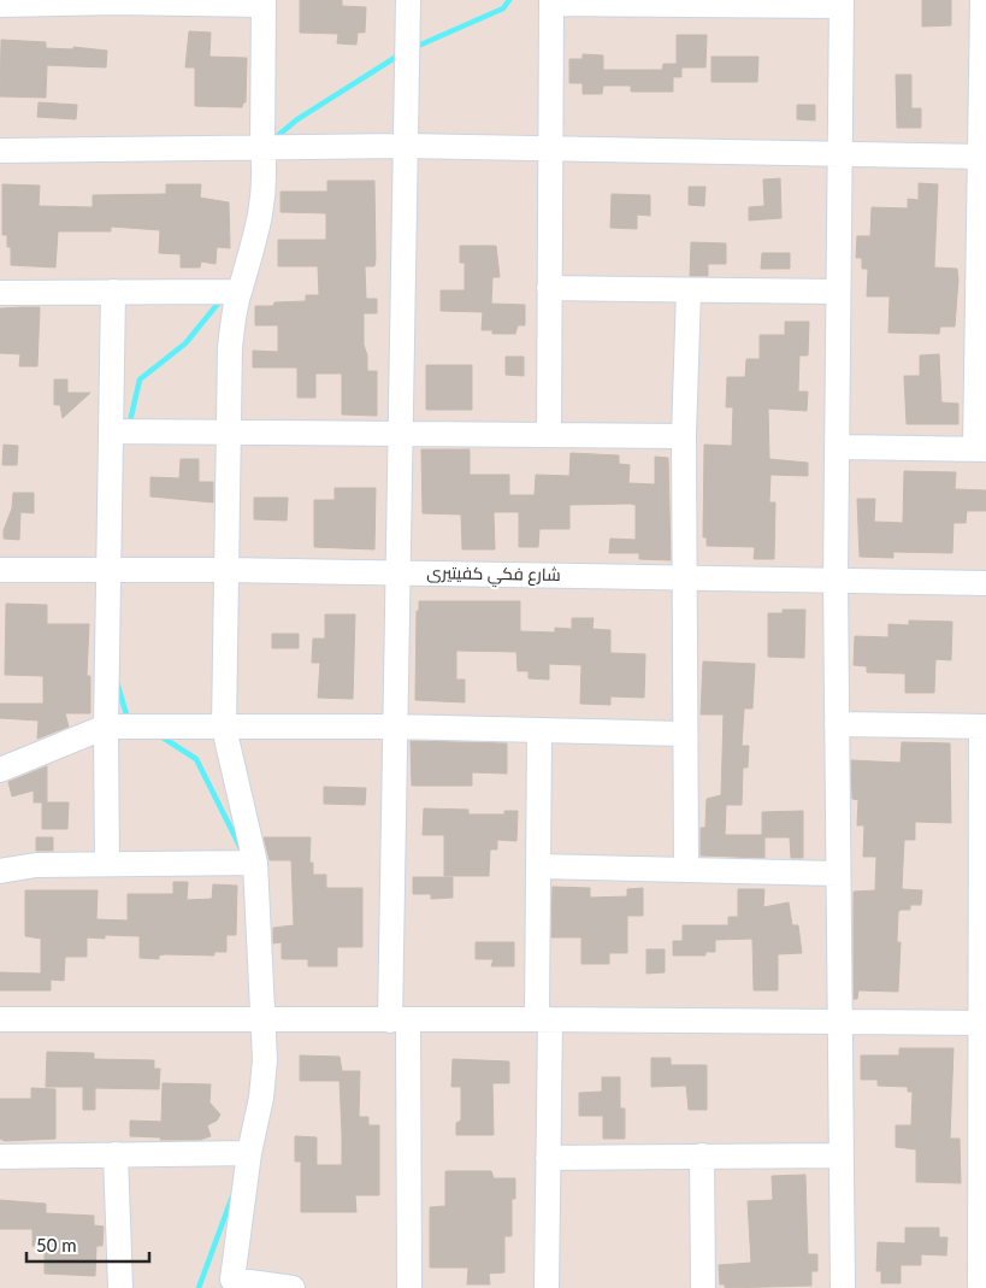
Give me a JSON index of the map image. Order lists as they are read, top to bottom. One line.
{"streets":{"street":["شارع فكي كفيتيرى"]},"scale_bar":"50 m"}
